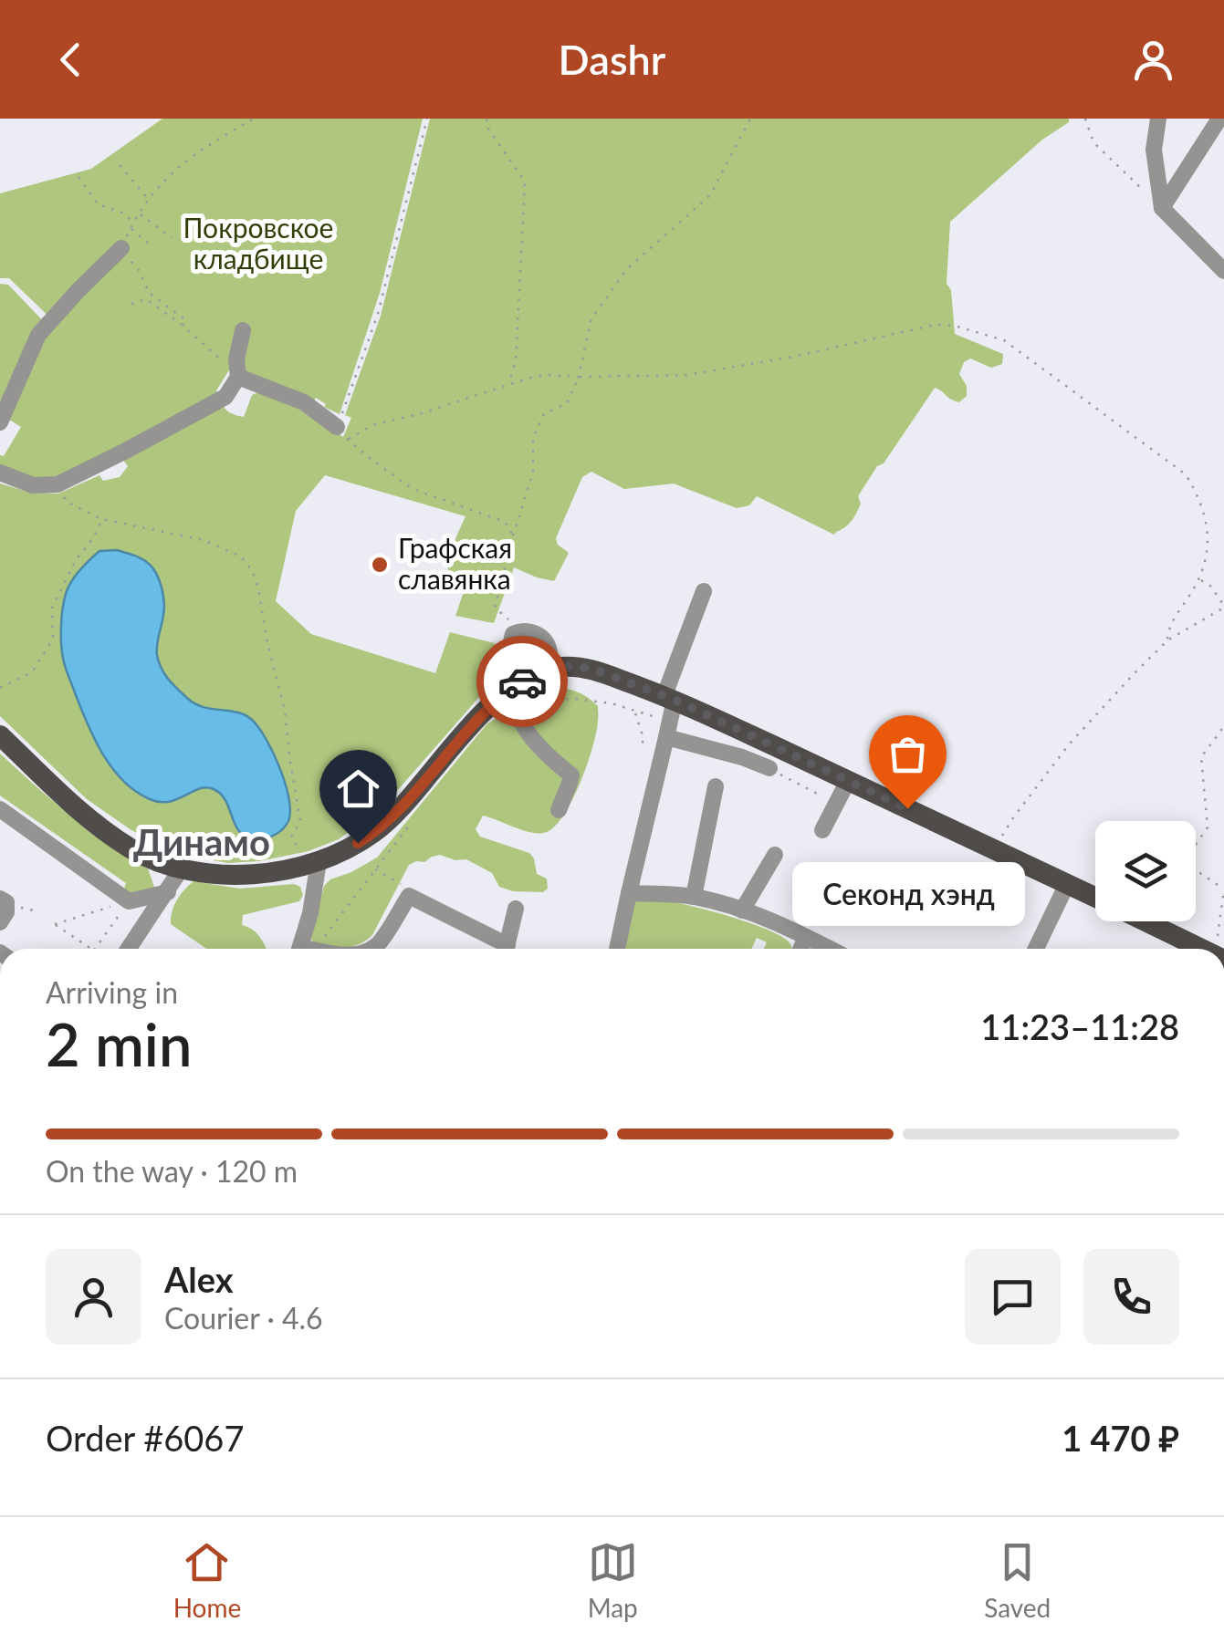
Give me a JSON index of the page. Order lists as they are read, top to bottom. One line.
{"districts":["Динамо"],"parks":["Покровское кладбище"],"places":["Графская славянка","Секонд хэнд"],"page":{"header":"Dashr","bubble":"Секонд хэнд","heading":["2 min","Arriving in","11:23–11:28"],"panel":["Alex","Courier · 4.6","Order #6067","1 470 ₽"],"bar":"On the way · 120 m","tabs":["Home","Map","Saved"]}}
